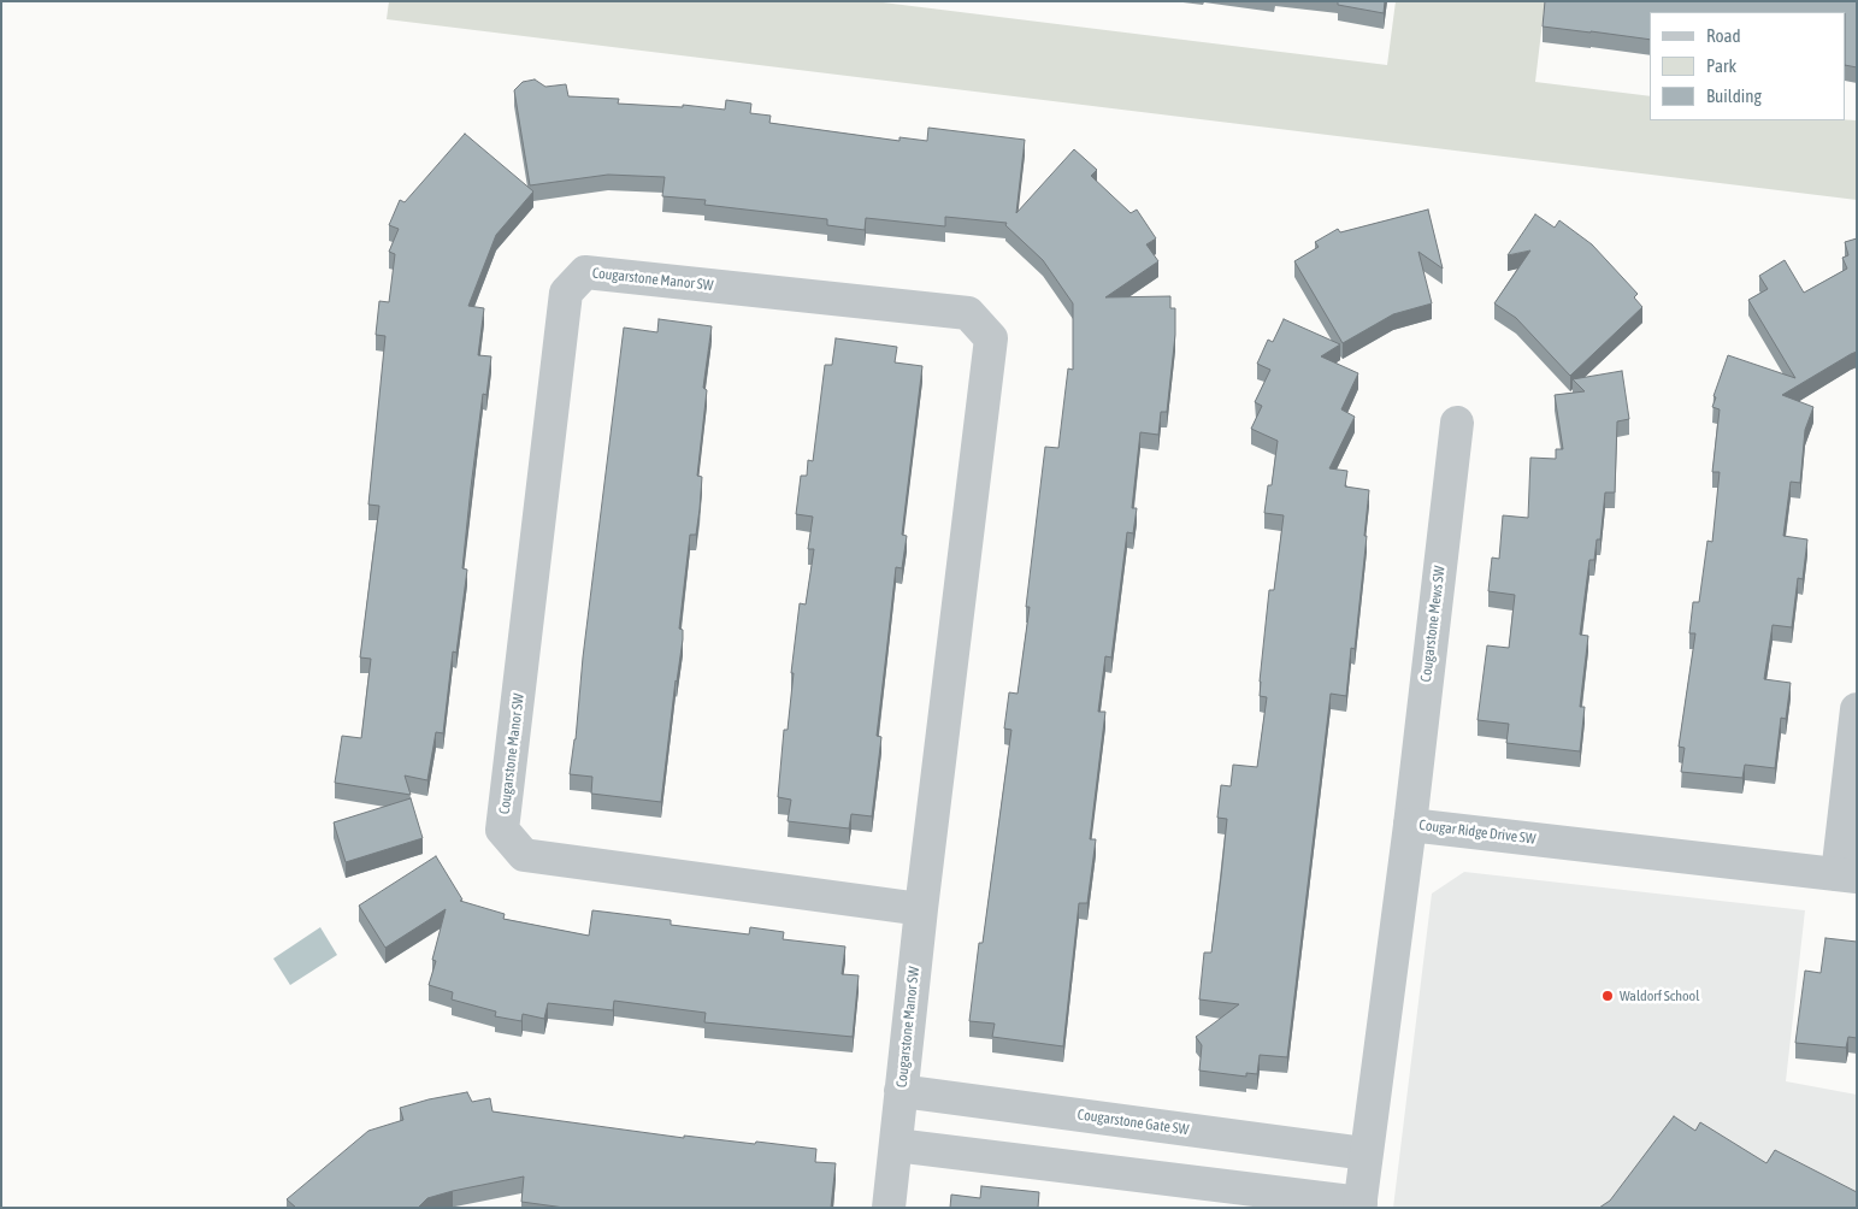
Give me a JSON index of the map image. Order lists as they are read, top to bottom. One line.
{"streets":{"street":["Cougarstone Manor SW","Cougarstone Mews SW","Cougar Ridge Drive SW","Cougarstone Gate SW"]},"crossings":[["Cougarstone Manor SW","Cougarstone Gate SW"],["Cougarstone Mews SW","Cougar Ridge Drive SW"],["Cougar Ridge Drive SW","Cougarstone Gate SW"]],"places":["Waldorf School"],"legend":["Road","Park","Building"]}
